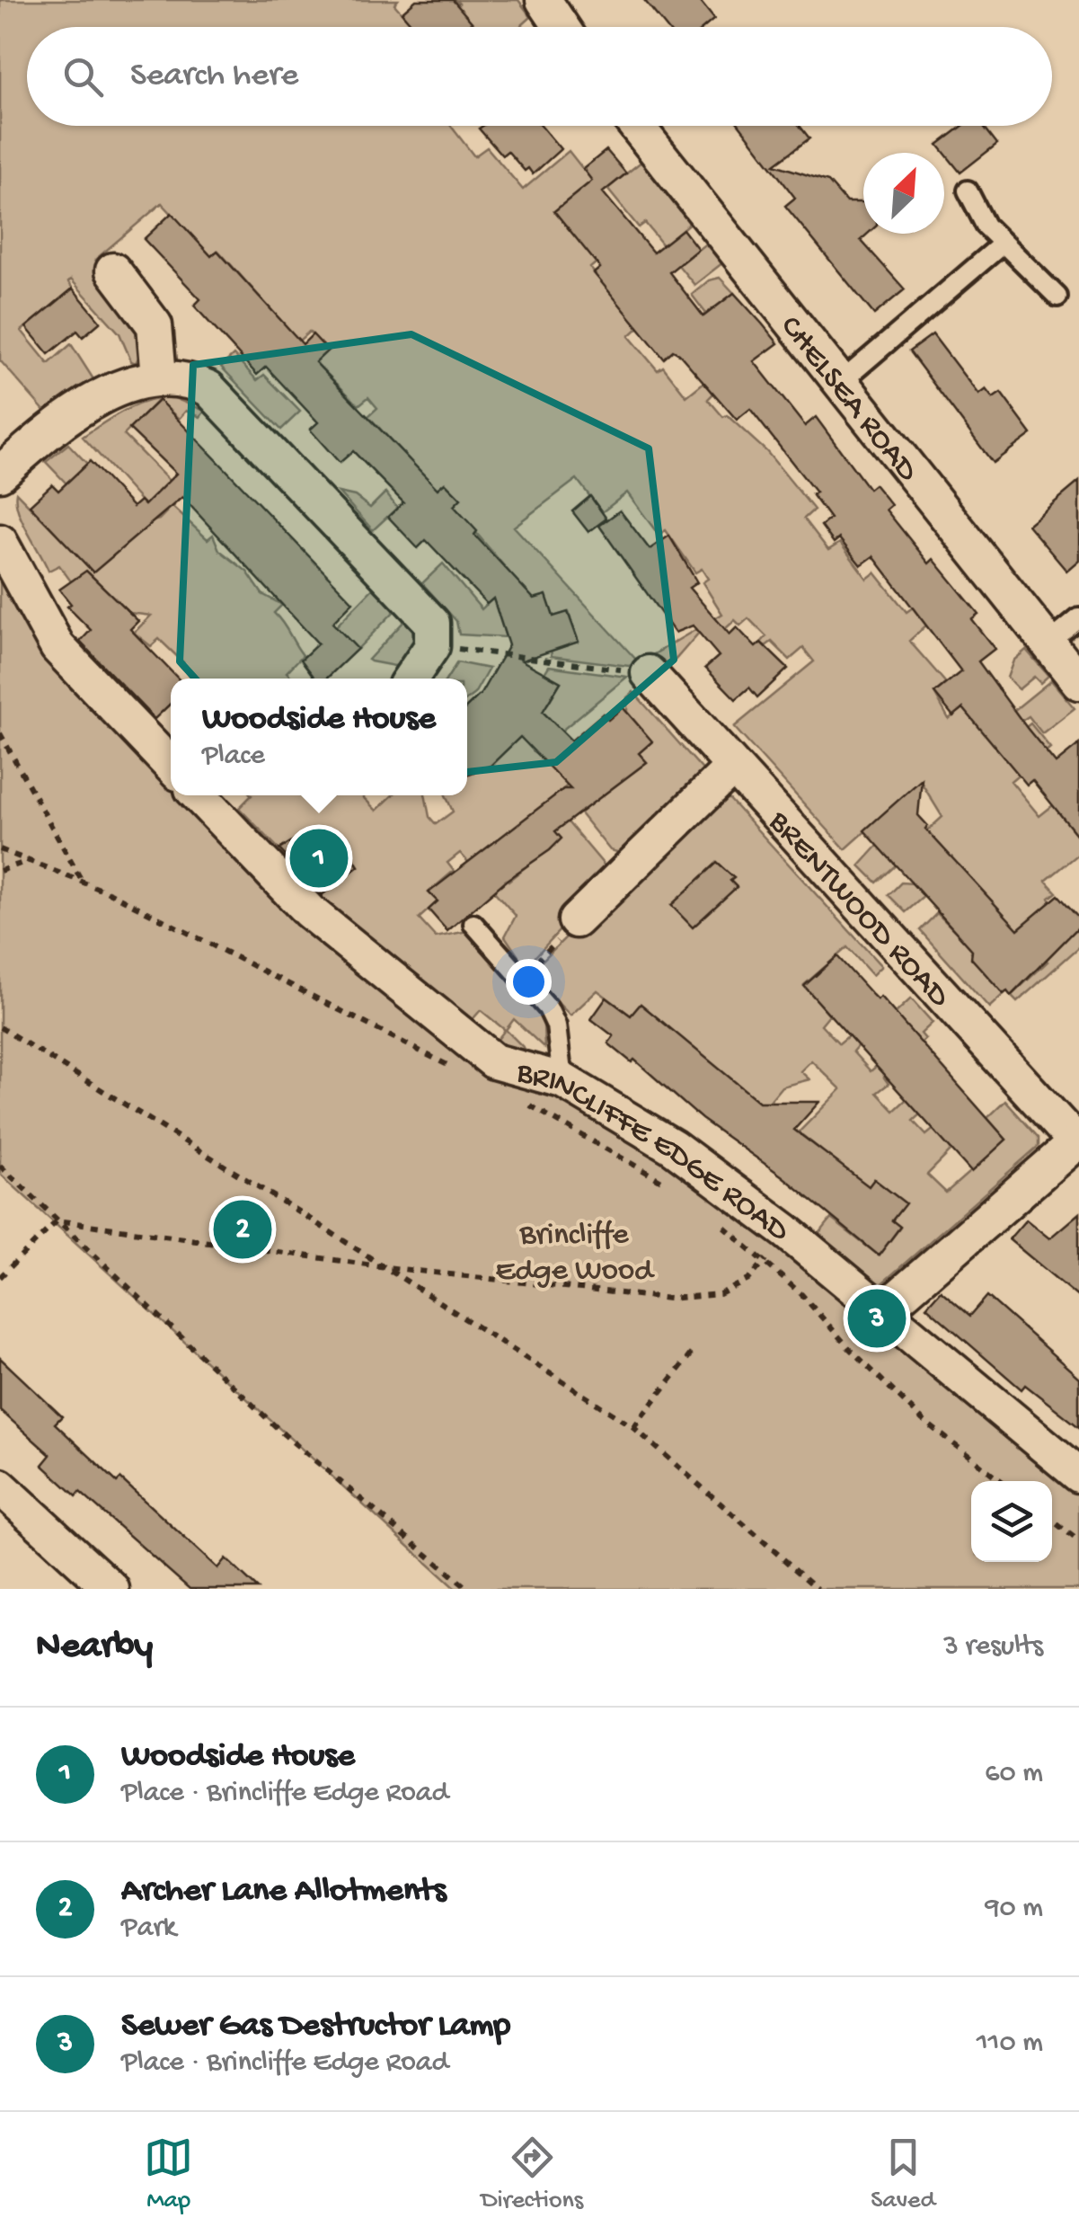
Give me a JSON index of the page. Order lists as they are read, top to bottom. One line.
{"streets":{"street":["CHELSEA ROAD","BRENTWOOD ROAD","BRINCLIFFE EDGE ROAD"]},"parks":["Brincliffe Edge Wood"],"north":"top right","page":{"search":"Search here","popup":["Woodside House","Place"],"pins":["1","2","3"],"heading":["Nearby","3 results"],"list":[{"mark":"1","name":"Woodside House","note":"Place · Brincliffe Edge Road","value":"60 m"},{"mark":"2","name":"Archer Lane Allotments","note":"Park","value":"90 m"},{"mark":"3","name":"Sewer Gas Destructor Lamp","note":"Place · Brincliffe Edge Road","value":"110 m"}],"nav":["Map","Directions","Saved"]}}
